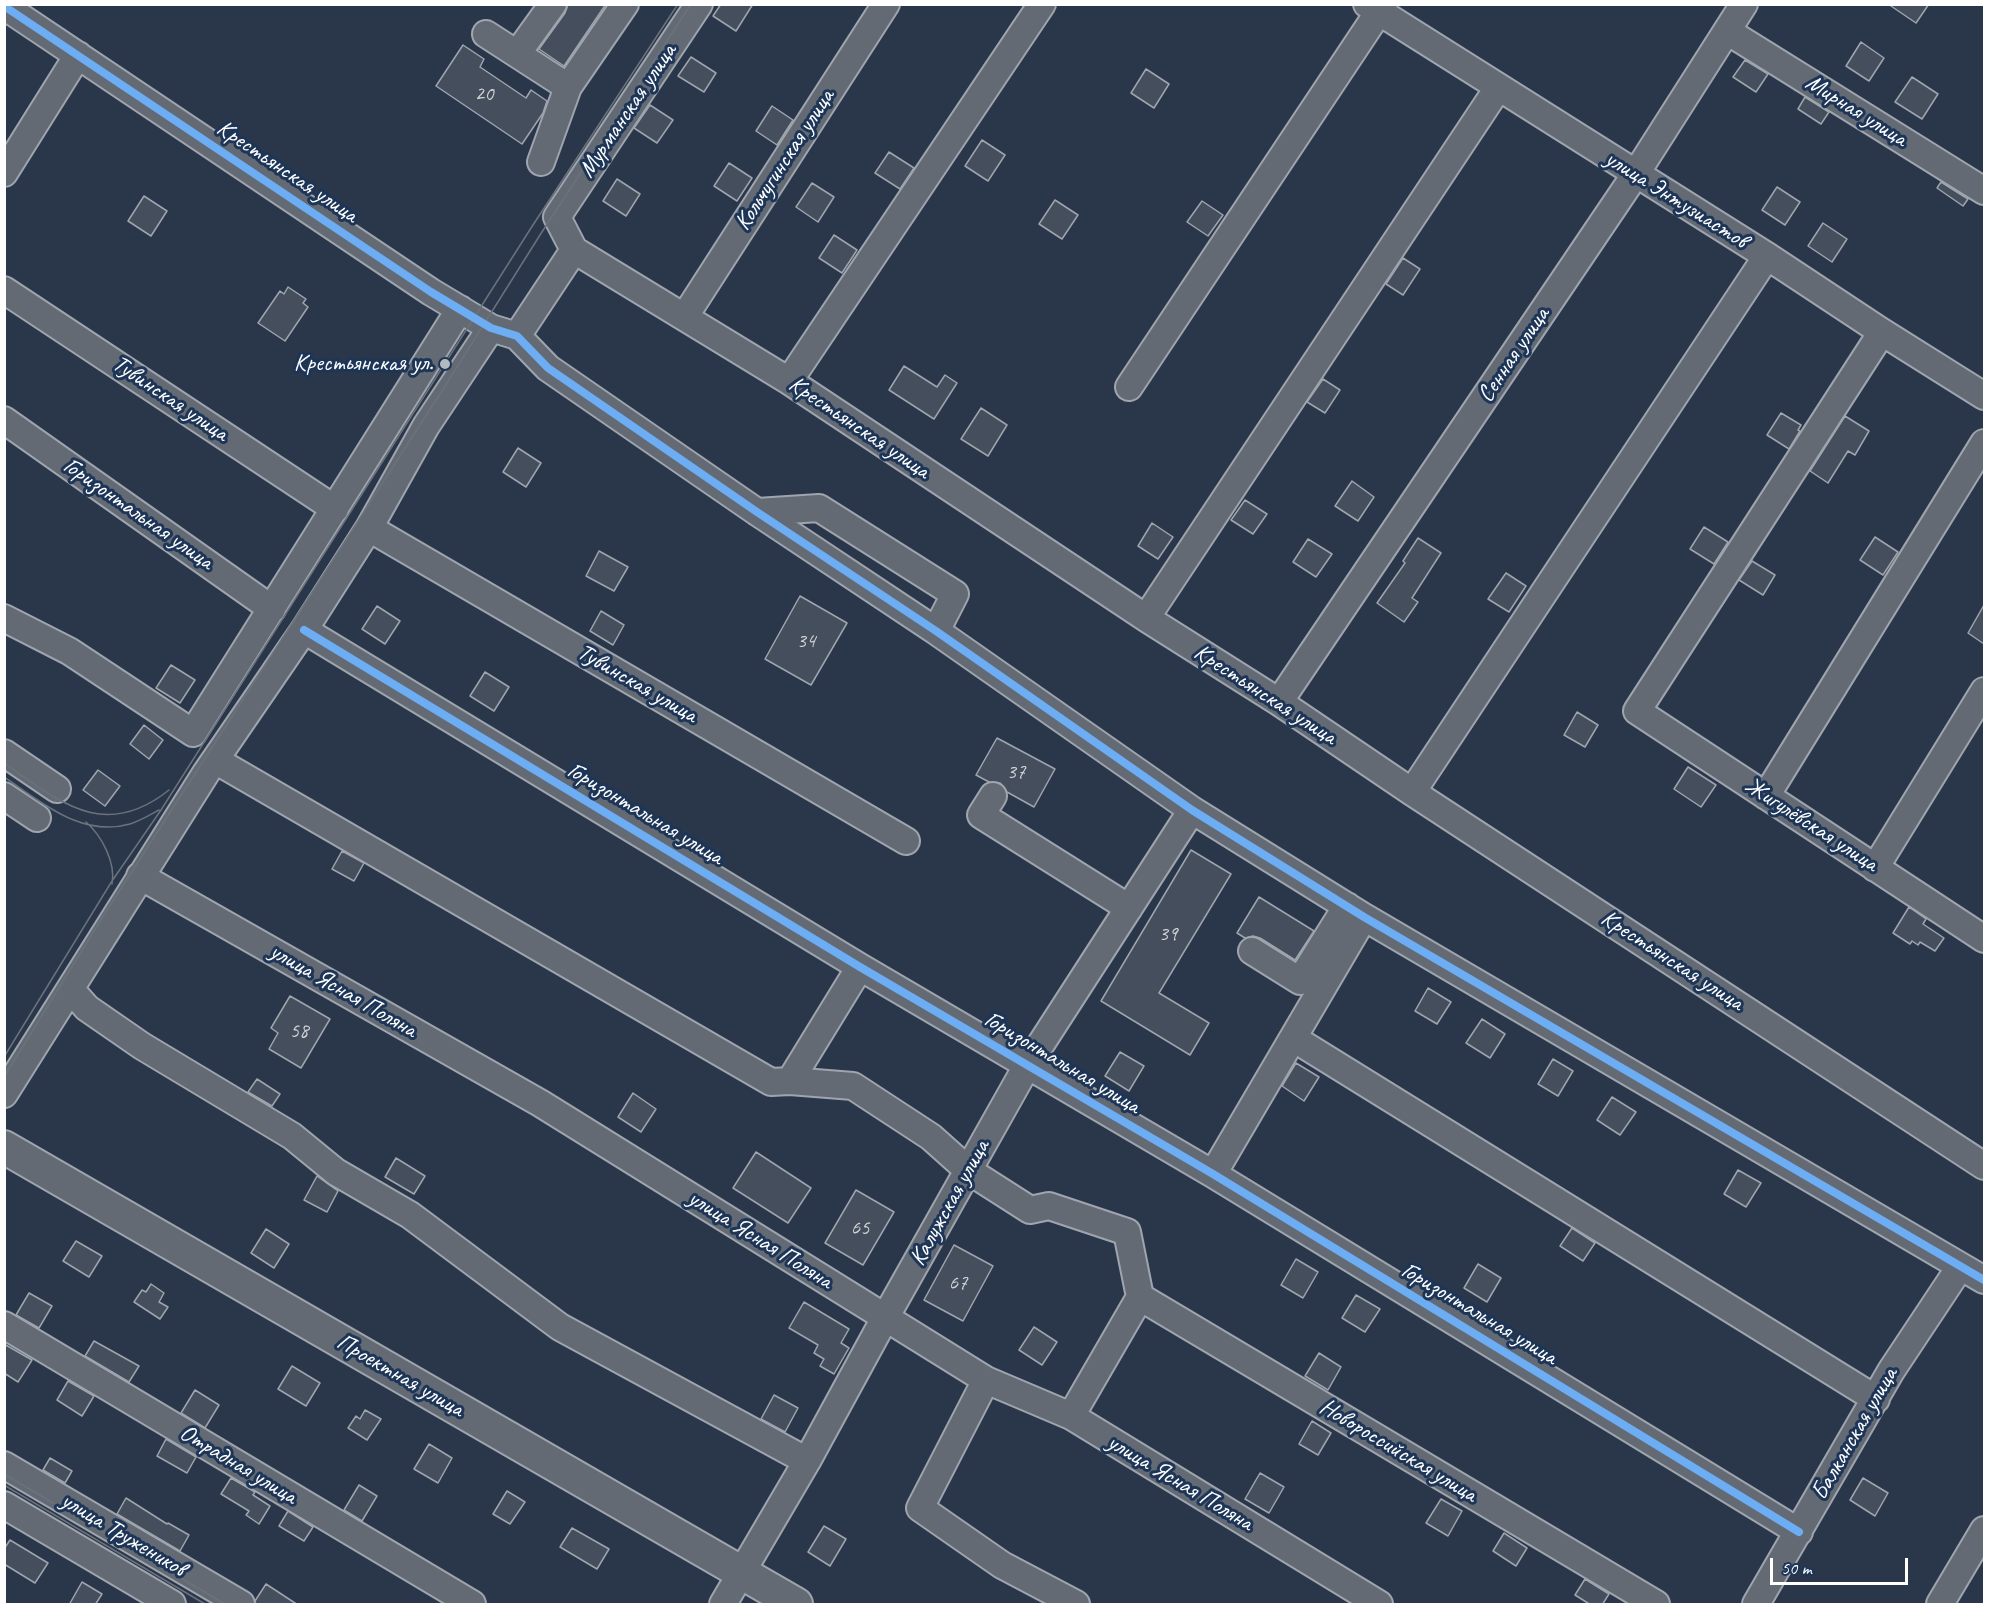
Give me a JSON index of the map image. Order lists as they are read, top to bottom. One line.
{"streets":{"main road":["Проектная улица"],"street":["Мурманская улица","Мирная улица","Кольчугинская улица","Крестьянская улица","улица Энтузиастов","Сенная улица","Тувинская улица","Горизонтальная улица","Жигулёвская улица","улица Ясная Поляна","Калужская улица","Балканская улица","Новороссийская улица","Отрадная улица","улица Тружеников"]},"crossings":[["Мурманская улица","Крестьянская улица"],["Мирная улица","Сенная улица"],["Кольчугинская улица","Крестьянская улица"],["Крестьянская улица","Сенная улица"],["Крестьянская улица","Калужская улица"],["Крестьянская улица","Балканская улица"],["улица Энтузиастов","Сенная улица"],["улица Энтузиастов","Жигулёвская улица"],["Горизонтальная улица","Калужская улица"],["Горизонтальная улица","Балканская улица"],["улица Ясная Поляна","Калужская улица"],["Калужская улица","Проектная улица"]],"places":["Крестьянская ул."],"house_numbers":["20","34","37","39","58","65","67"],"scale_bar":"50 m"}
